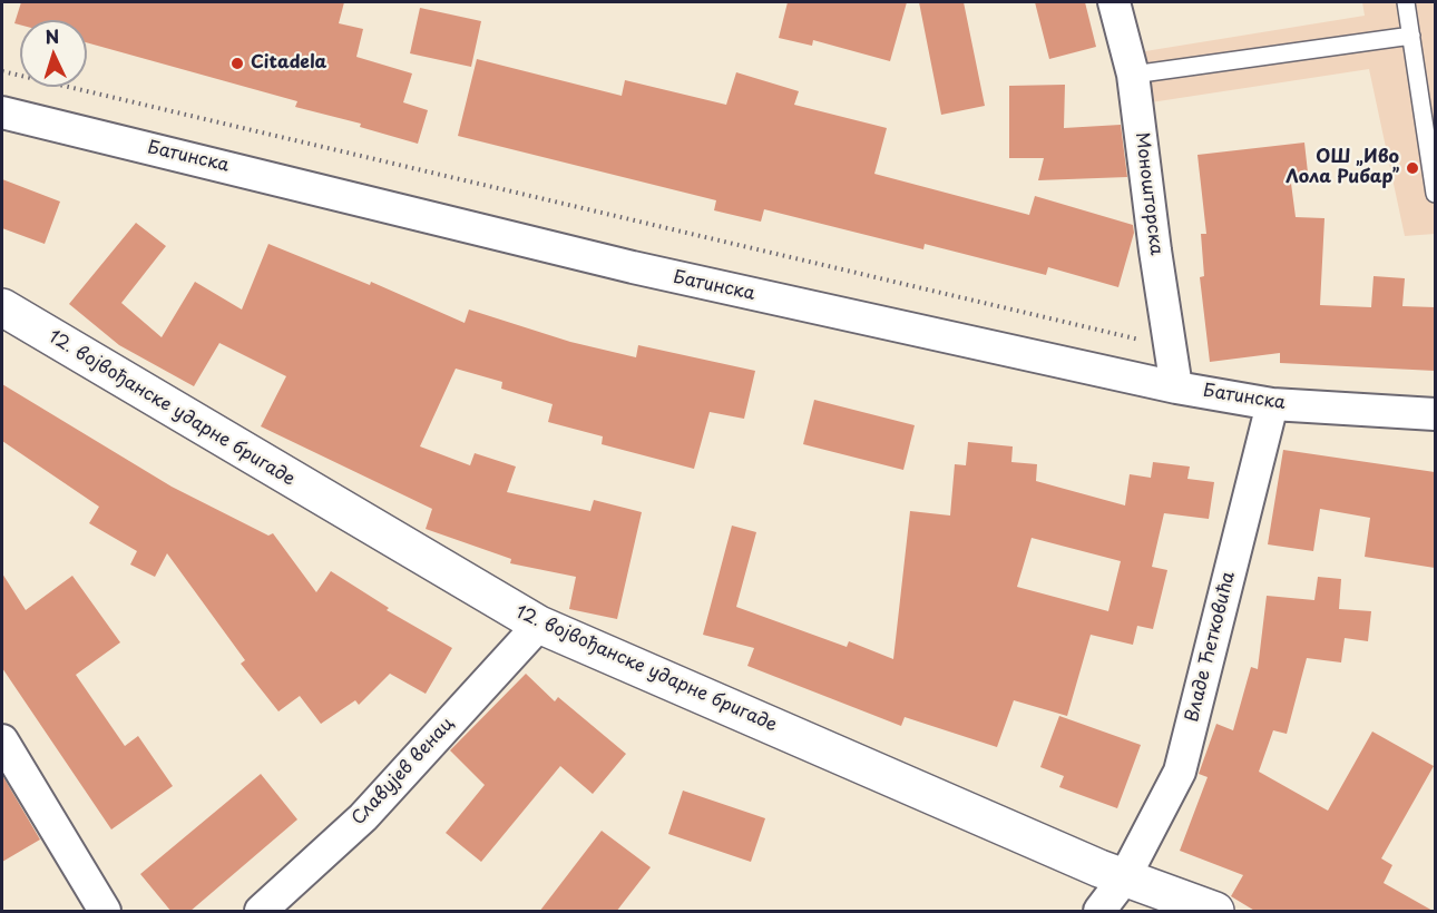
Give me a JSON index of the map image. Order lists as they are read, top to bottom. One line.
{"streets":{"main road":["12. војвођанске ударне бригаде"],"street":["Батинска","Моношторска","Владе Ћетковића","Славујев венац"]},"crossings":[["Батинска","Моношторска"],["Батинска","Владе Ћетковића"],["12. војвођанске ударне бригаде","Владе Ћетковића"],["12. војвођанске ударне бригаде","Славујев венац"]],"places":["Citadela","ОШ „Иво Лола Рибар”"],"north":"top"}
